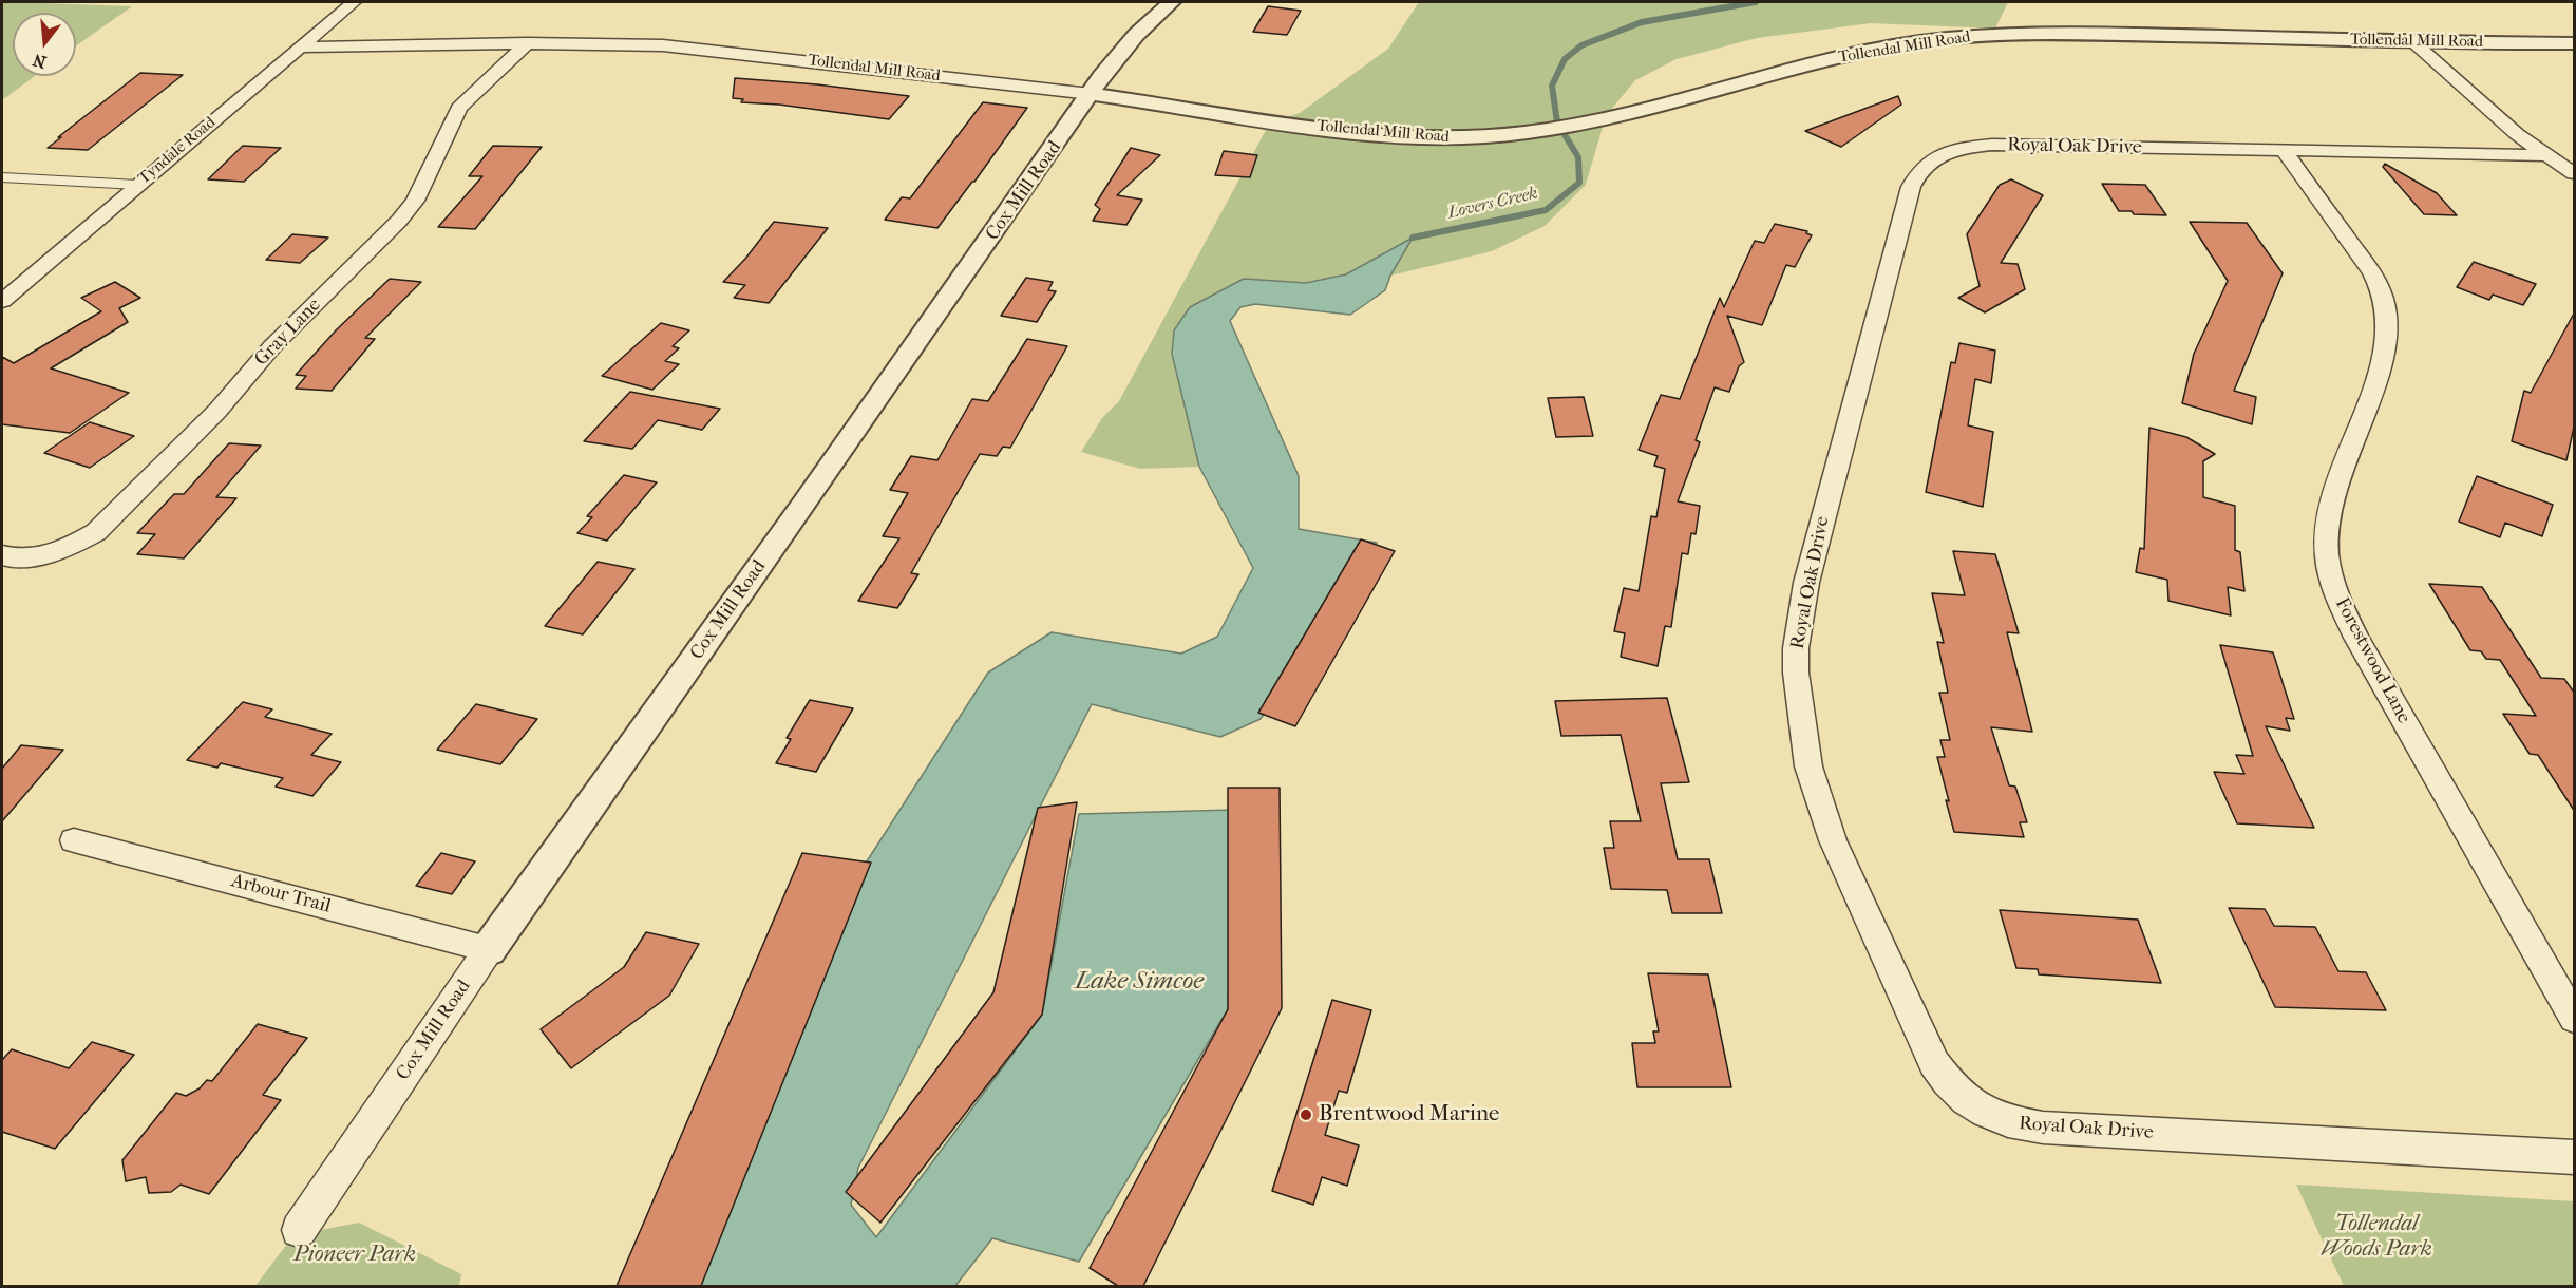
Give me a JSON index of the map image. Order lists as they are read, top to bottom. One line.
{"streets":{"street":["Tollendal Mill Road","Royal Oak Drive","Tyndale Road","Cox Mill Road","Gray Lane","Forestwood Lane","Arbour Trail"]},"crossings":[["Tollendal Mill Road","Tyndale Road"],["Tollendal Mill Road","Cox Mill Road"],["Tollendal Mill Road","Gray Lane"],["Royal Oak Drive","Forestwood Lane"],["Cox Mill Road","Arbour Trail"]],"water":["Lovers Creek","Lake Simcoe"],"parks":["Tollendal Woods Park","Pioneer Park"],"places":["Brentwood Marine"],"north":"bottom"}
